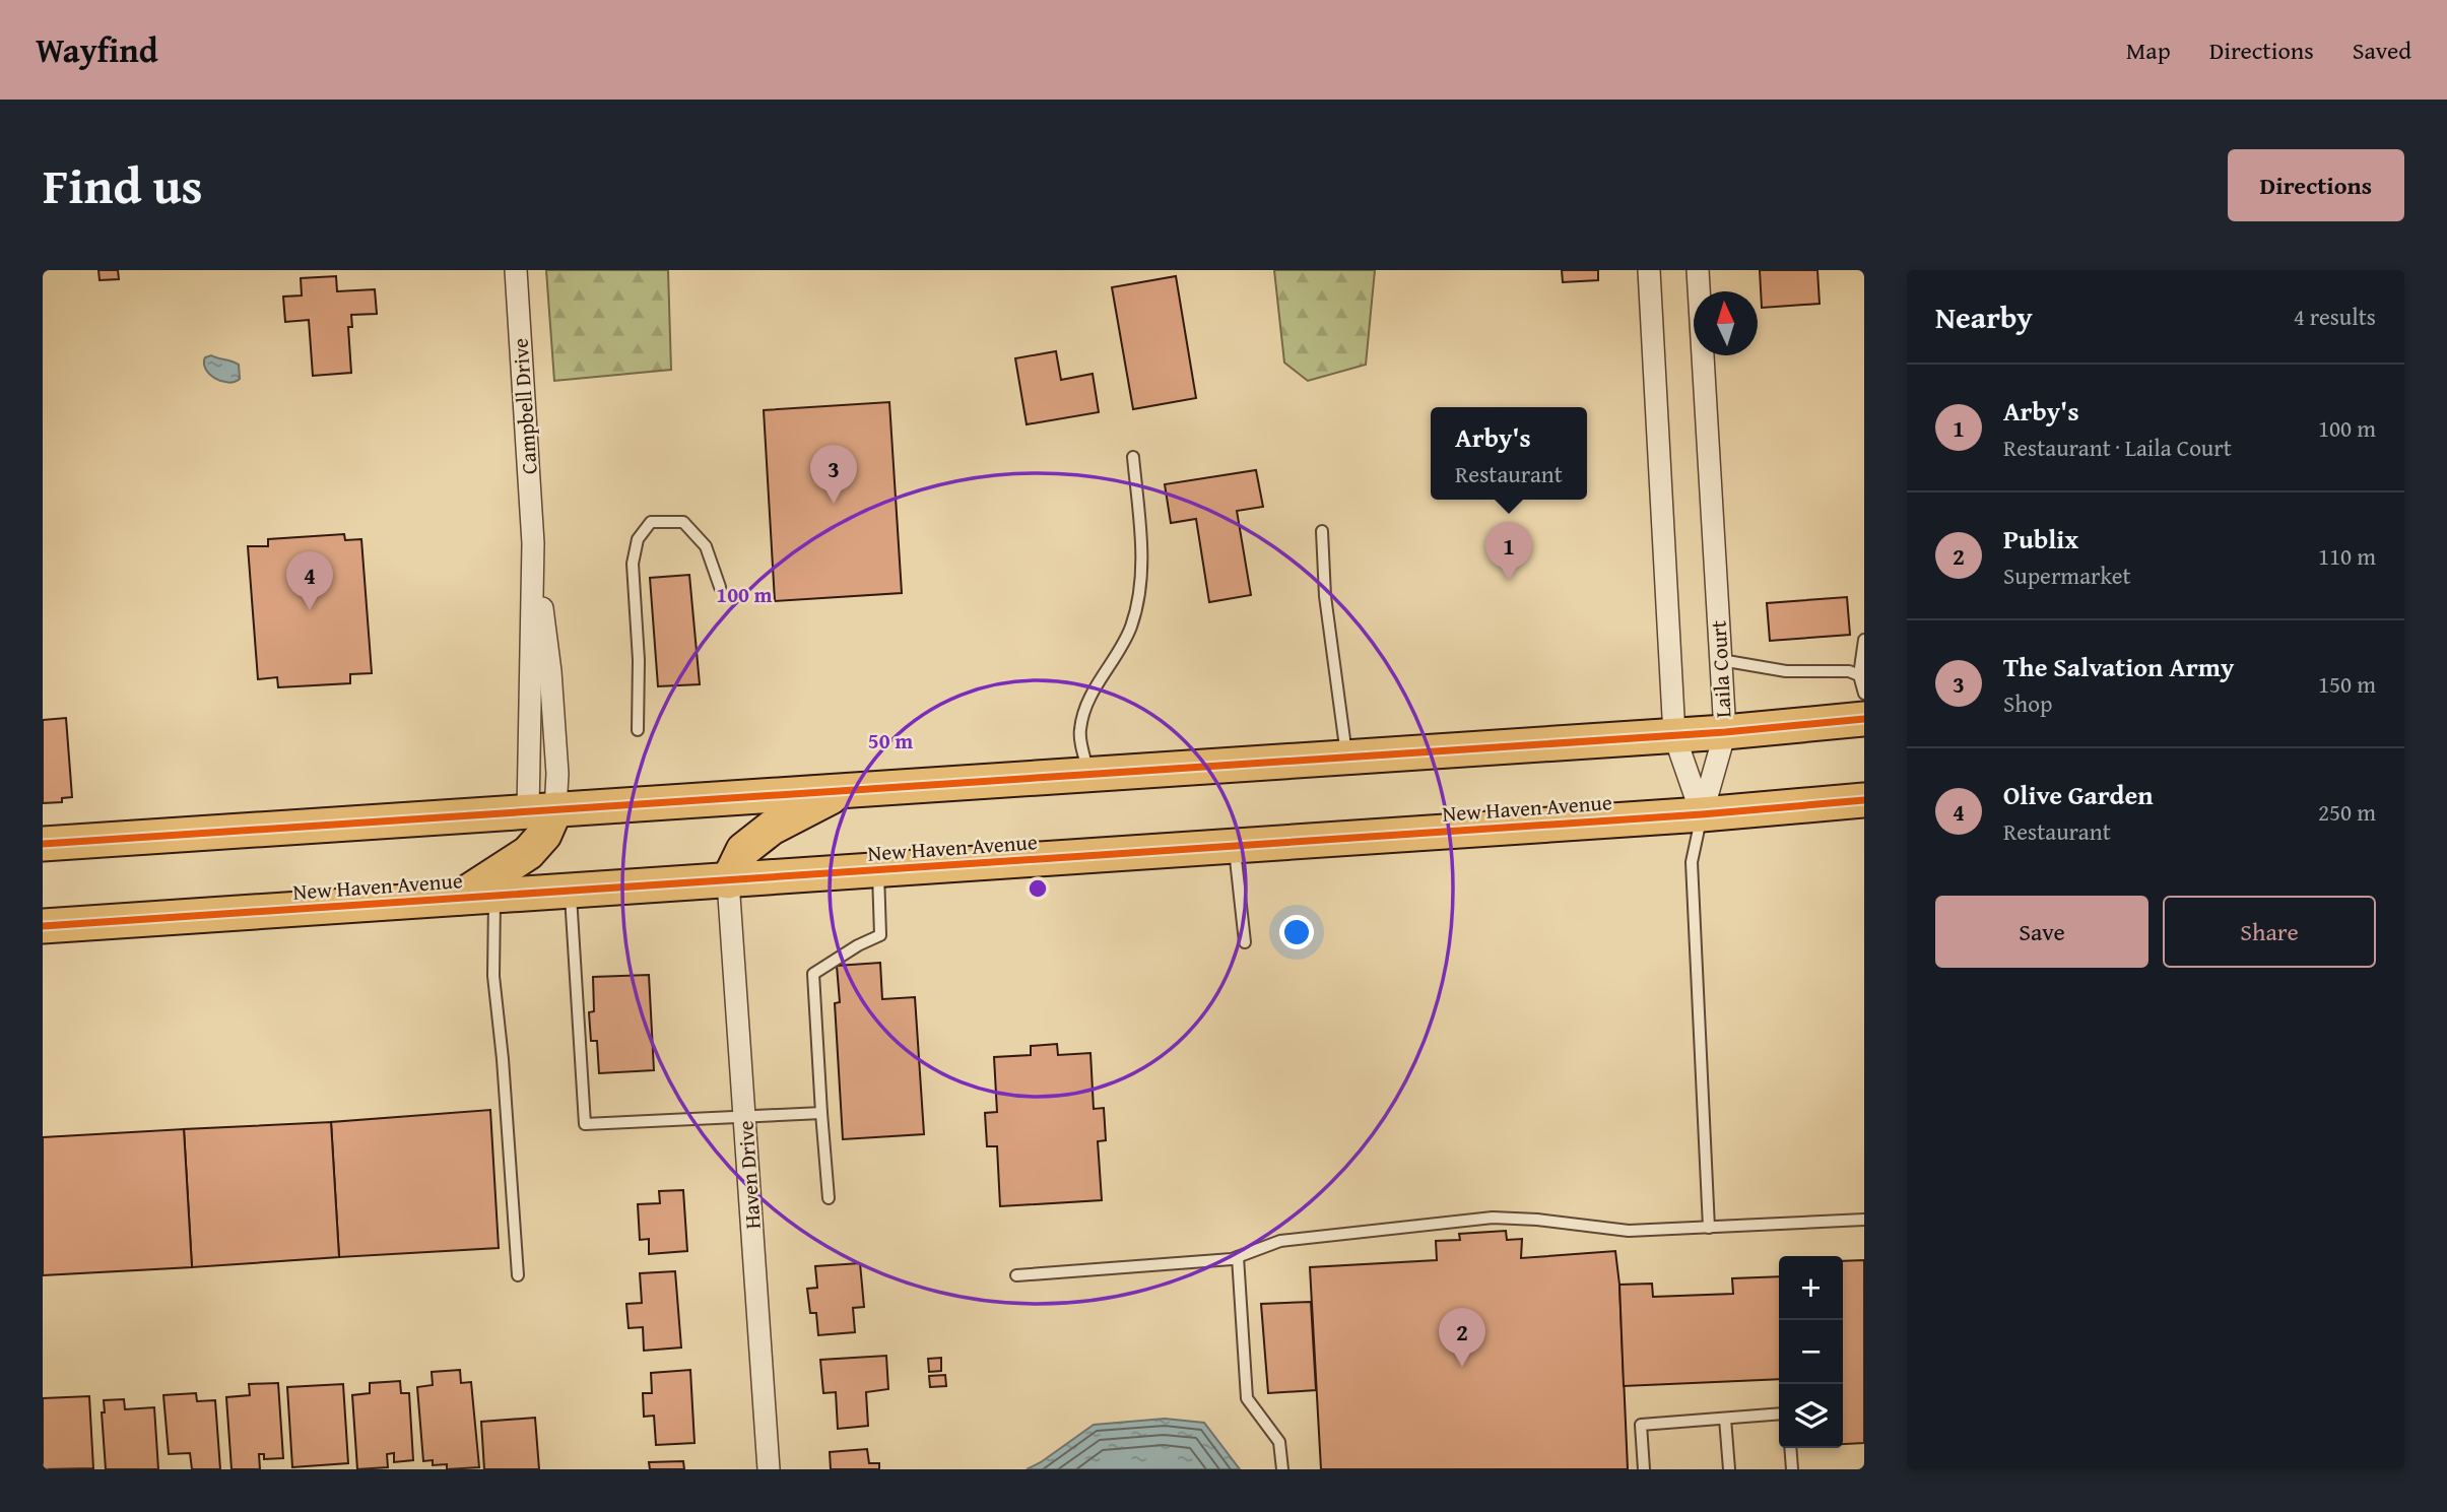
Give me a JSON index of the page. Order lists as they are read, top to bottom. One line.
{"streets":{"main road":["New Haven Avenue"],"street":["Campbell Drive","Laila Court","Haven Drive"]},"crossings":[["Laila Court","New Haven Avenue"],["New Haven Avenue","Haven Drive"]],"north":"top","page":{"header":"Wayfind","nav":["Map","Directions","Saved"],"title":"Find us","buttons":["Directions",["Save","Share"]],"heading":["Nearby","4 results"],"list":[{"mark":"1","name":"Arby's","note":"Restaurant · Laila Court","value":"100 m"},{"mark":"2","name":"Publix","note":"Supermarket","value":"110 m"},{"mark":"3","name":"The Salvation Army","note":"Shop","value":"150 m"},{"mark":"4","name":"Olive Garden","note":"Restaurant","value":"250 m"}],"popup":["Arby's","Restaurant"],"pins":["3","1","4","2"],"map_buttons":["+","−"]},"rings":["100 m","50 m"]}
